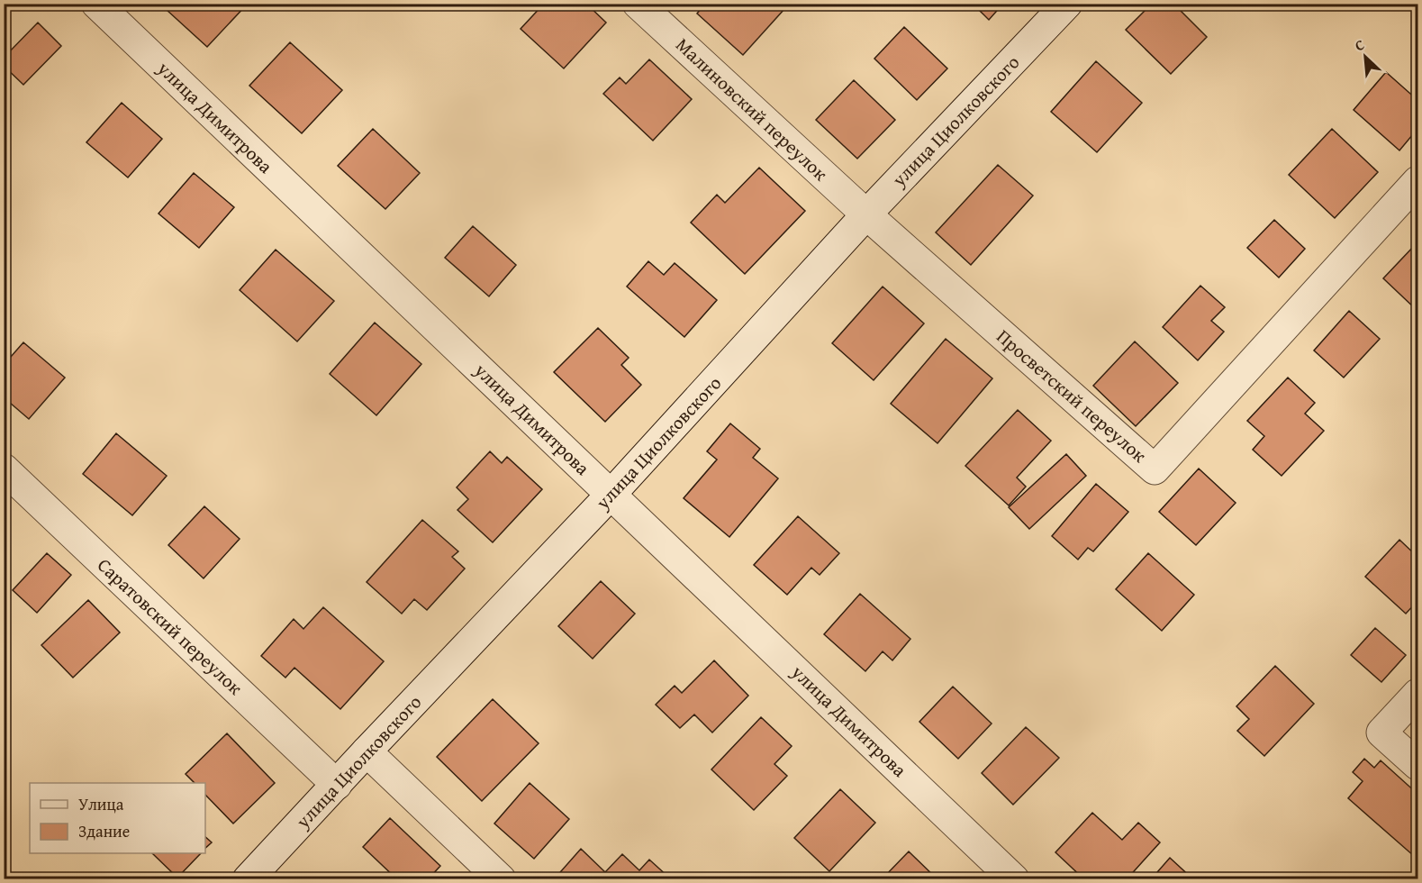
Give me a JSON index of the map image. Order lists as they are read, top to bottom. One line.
{"streets":{"street":["Малиновский переулок","улица Димитрова","улица Циолковского","Просветский переулок","Саратовский переулок"]},"crossings":[["Малиновский переулок","улица Циолковского"],["Малиновский переулок","Просветский переулок"],["улица Димитрова","улица Циолковского"],["улица Циолковского","Просветский переулок"],["улица Циолковского","Саратовский переулок"]],"legend":["Улица","Здание"],"north":"top left"}
